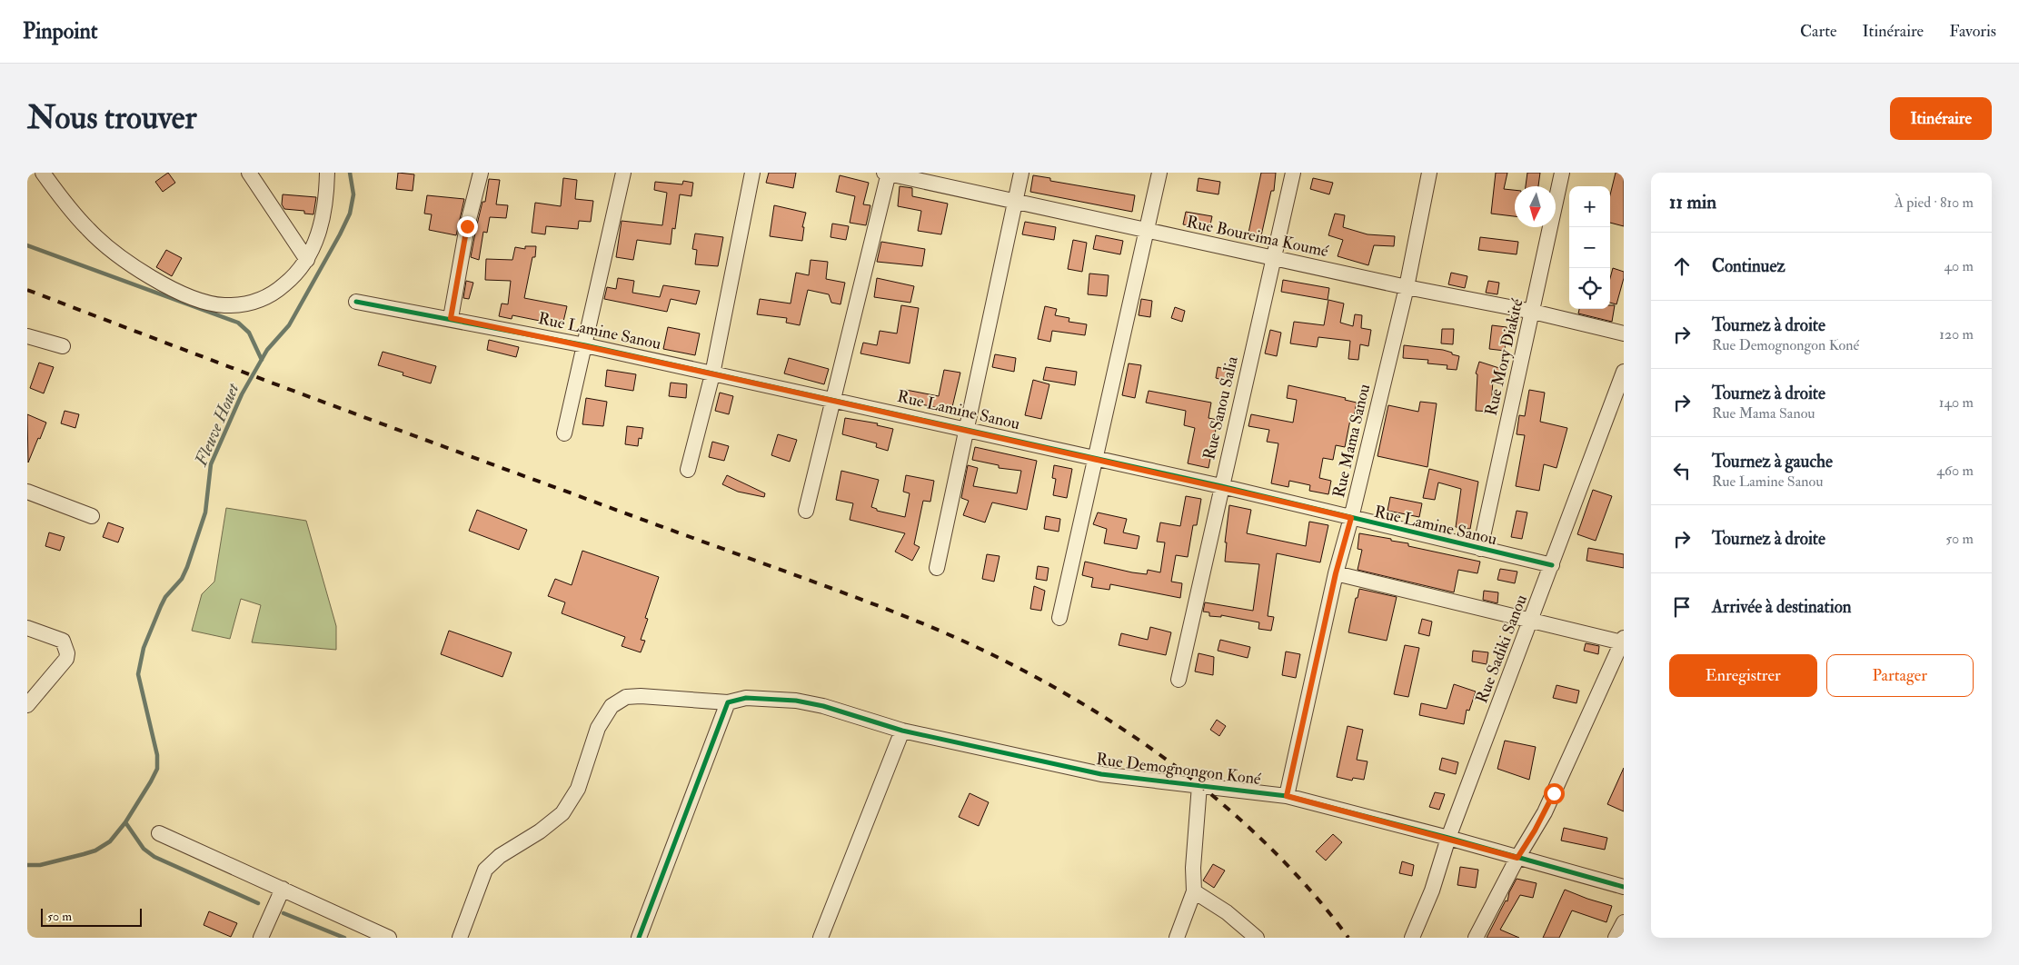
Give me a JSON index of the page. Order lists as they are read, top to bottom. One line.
{"streets":{"street":["Rue Boureima Koumé","Rue Lamine Sanou","Rue Mory Diakité","Rue Sanou Salia","Rue Mama Sanou","Rue Sadiki Sanou","Rue Demognongon Koné"]},"crossings":[["Rue Boureima Koumé","Rue Mory Diakité"],["Rue Boureima Koumé","Rue Sanou Salia"],["Rue Boureima Koumé","Rue Mama Sanou"],["Rue Lamine Sanou","Rue Mory Diakité"],["Rue Lamine Sanou","Rue Sanou Salia"],["Rue Lamine Sanou","Rue Mama Sanou"],["Rue Lamine Sanou","Rue Sadiki Sanou"],["Rue Mama Sanou","Rue Demognongon Koné"],["Rue Sadiki Sanou","Rue Demognongon Koné"]],"water":["Fleuve Houet"],"scale_bar":"50 m","north":"bottom","page":{"header":"Pinpoint","nav":["Carte","Itinéraire","Favoris"],"buttons":["Itinéraire",["Enregistrer","Partager"]],"title":"Nous trouver","heading":["11 min","À pied · 810 m"],"map_buttons":["+","−"],"list":[["Continuez","40 m"],["Tournez à droite","Rue Demognongon Koné","120 m"],["Tournez à droite","Rue Mama Sanou","140 m"],["Tournez à gauche","Rue Lamine Sanou","460 m"],["Tournez à droite","50 m"],"Arrivée à destination"],"scale":"50 m"}}
